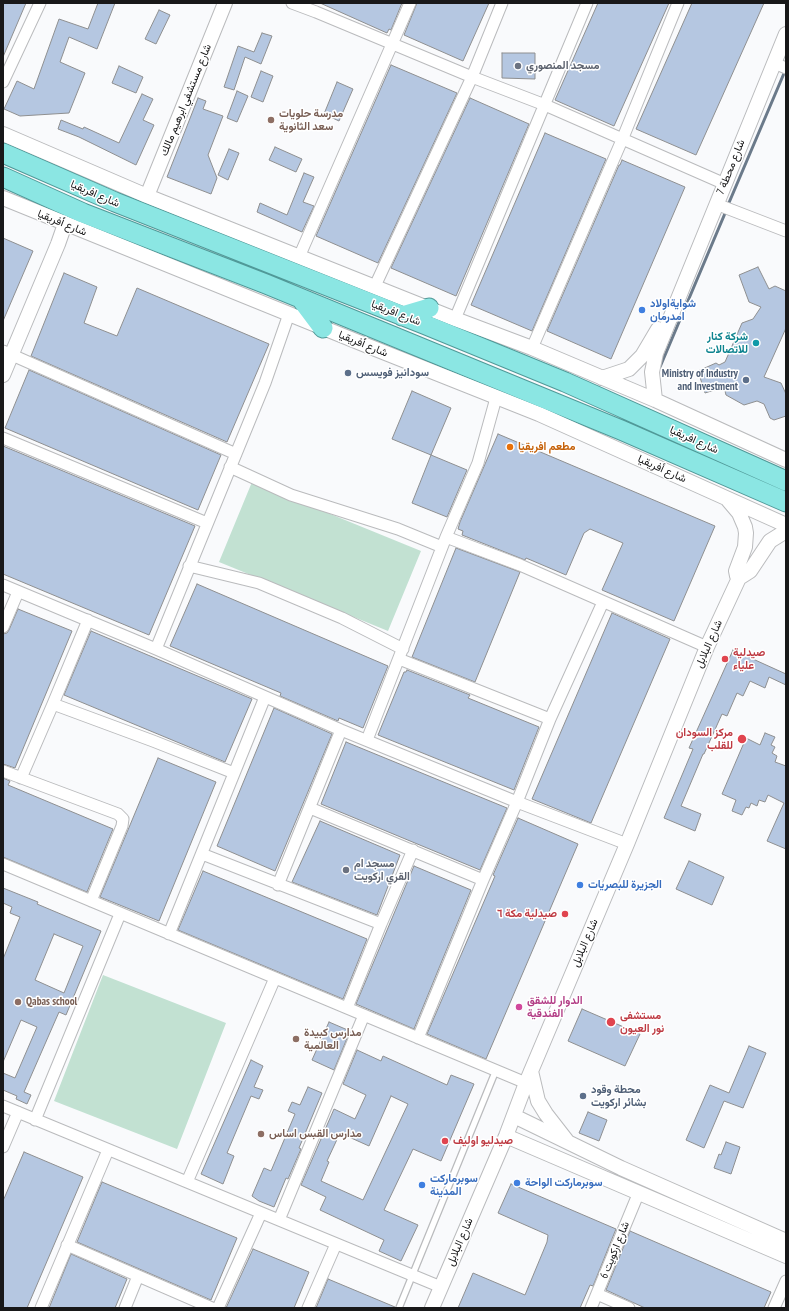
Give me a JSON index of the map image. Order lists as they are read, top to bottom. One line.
{"streets":{"highway":["شارع افريقيا"],"street":["شارع مستشفي ابرهيم مالك","شارع محطة 7","شارع أفريقيا","شارع البلابل","شارع اركويت 6"]},"crossings":[["شارع أفريقيا","شارع البلابل"]],"places":["مسجد المنصوري","مدرسة حلويات سعد الثانوية","شوايةاولاد امدرمان","شركة كنار للاتصالات","سودانيز فويسس","Ministry of Industry and Investment","مطعم افريقيا","صيدلية علياء","مركز السودان للقلب","مسجد ام القري اركويت","الجزيرة للبصريات","صيدلية مكة ٦","Qabas school","الدوار للشقق الفندقية","مستشفى نور العيون","مدارس كبيدة العالمية","محطة وقود بشائر اركويت","مدارس القبس اساس","صيدليو اوليف","سوبرماركت الواحة","سوبرماركت المدينة"]}
